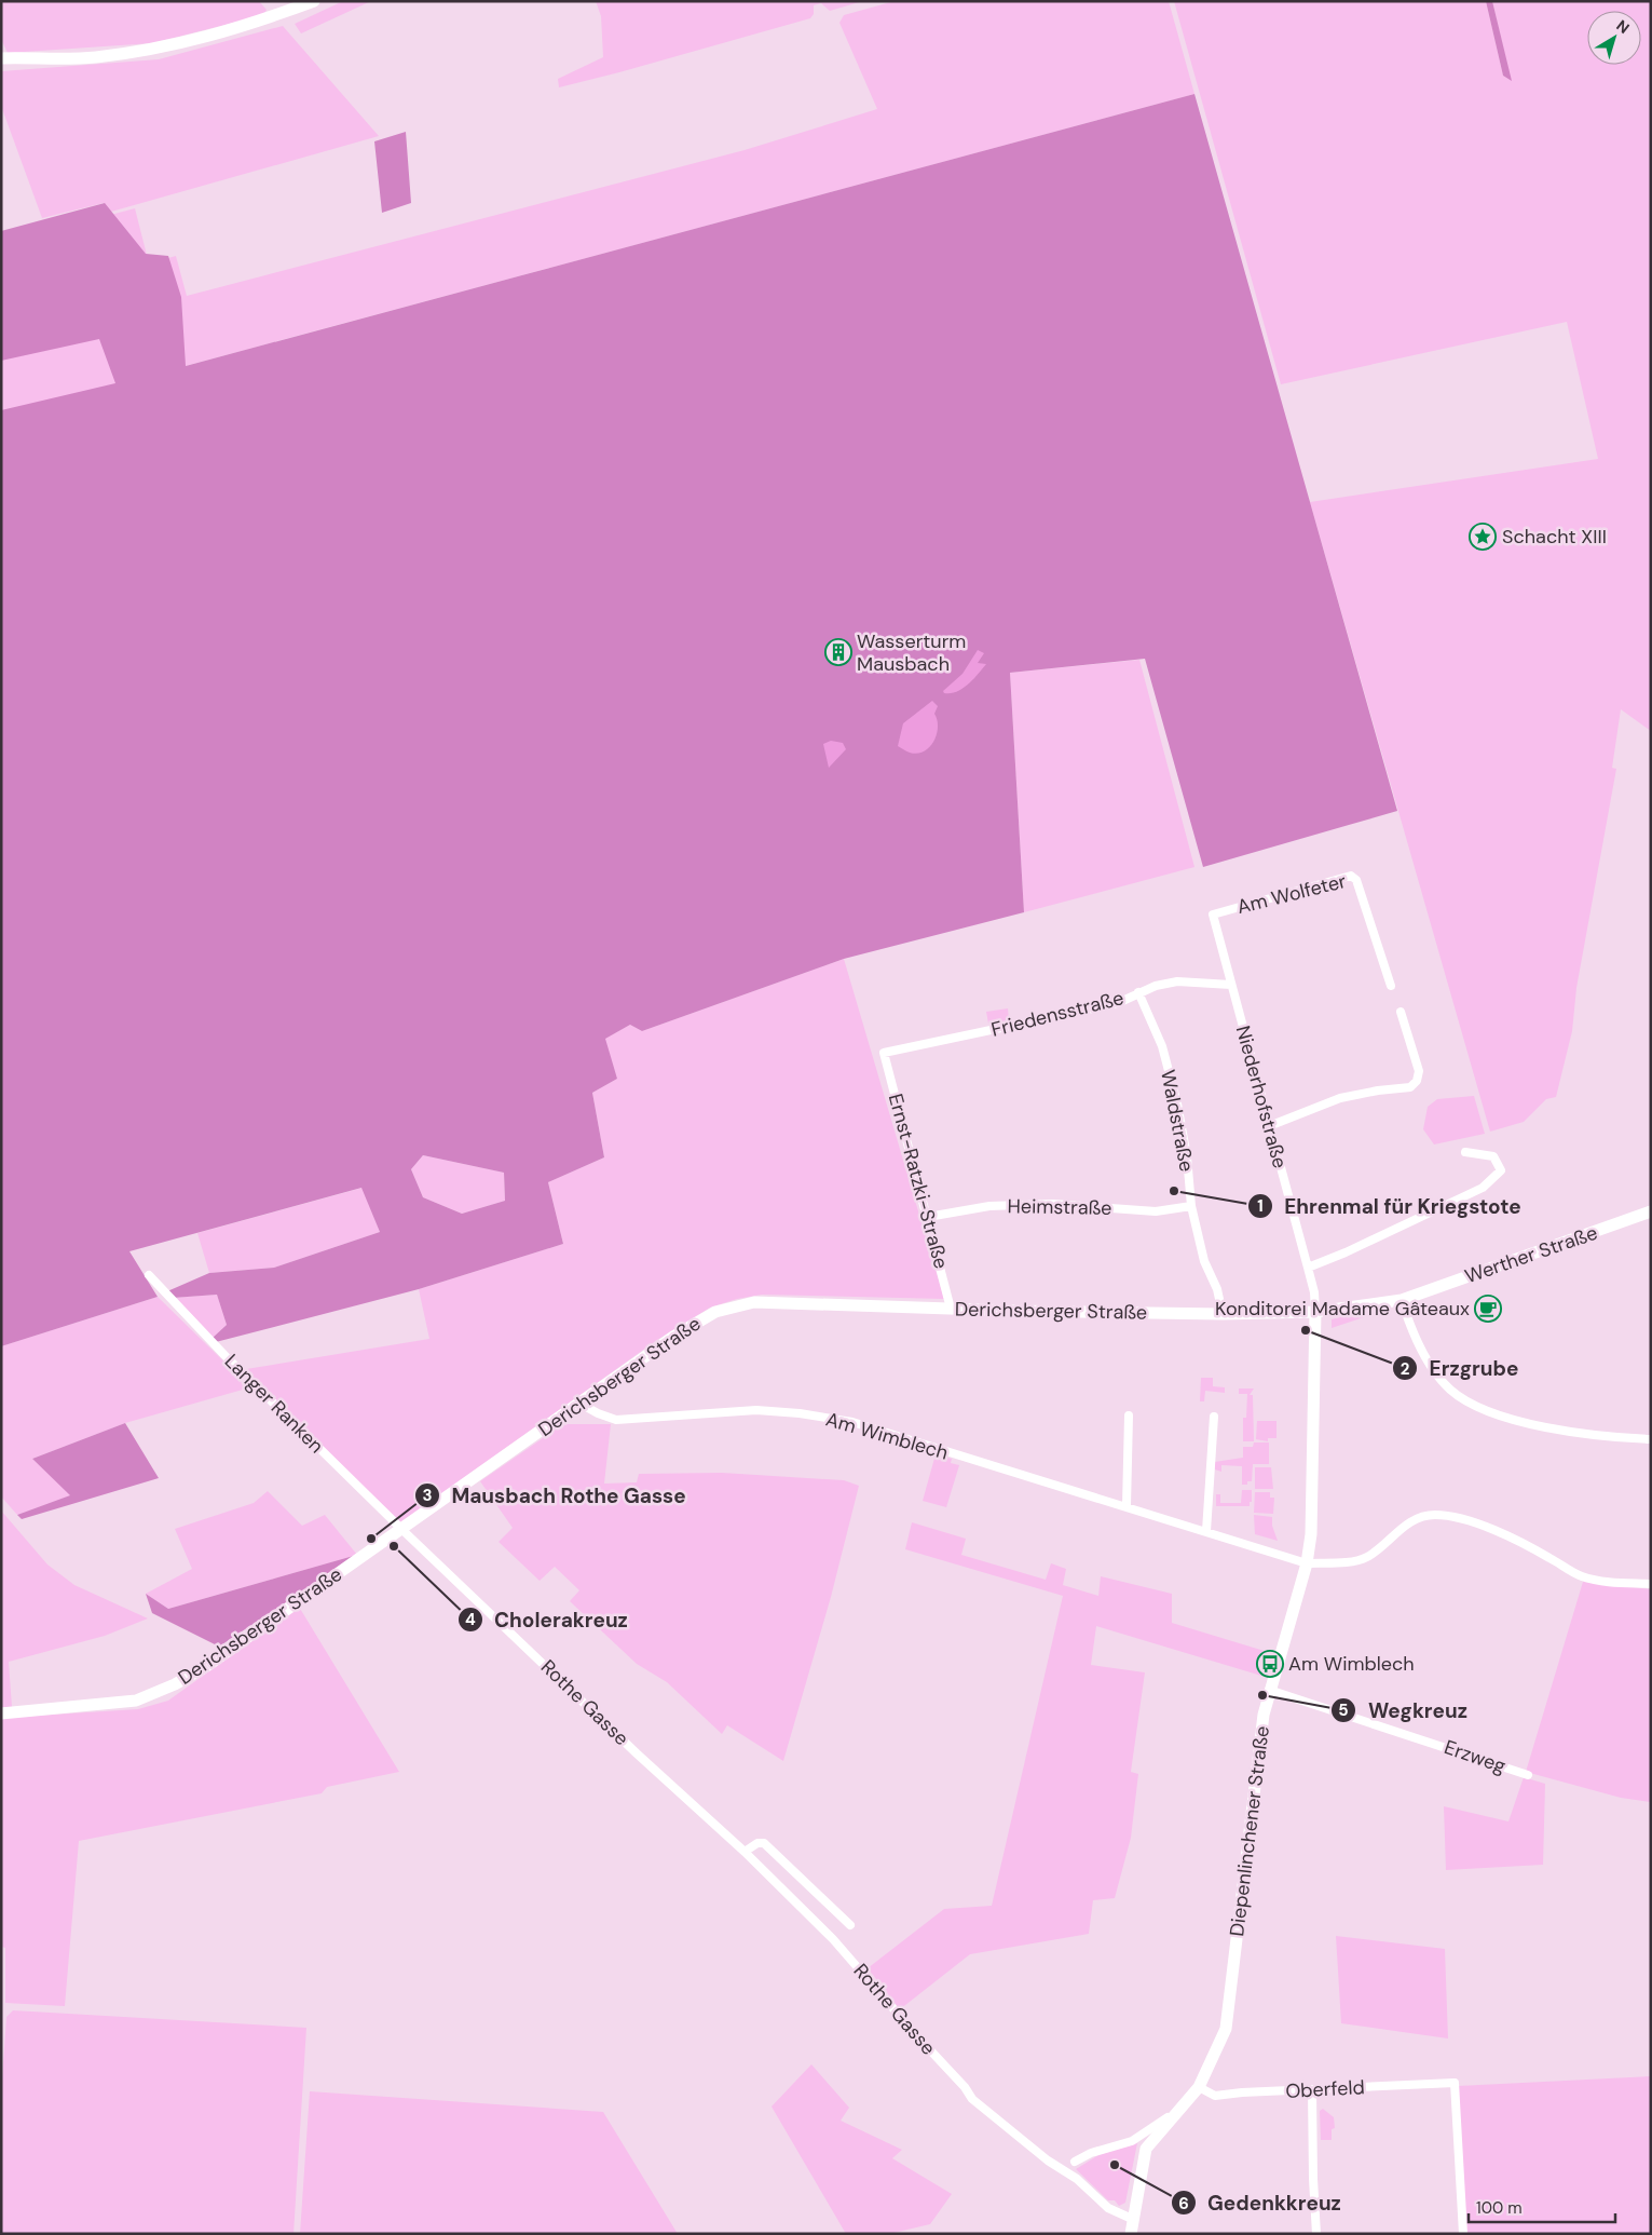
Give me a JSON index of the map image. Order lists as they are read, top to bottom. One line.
{"streets":{"street":["Am Wolfeter","Friedensstraße","Niederhofstraße","Waldstraße","Ernst-Ratzki-Straße","Heimstraße","Werther Straße","Derichsberger Straße","Langer Ranken","Am Wimblech","Rothe Gasse","Erzweg","Diepenlinchener Straße","Oberfeld"]},"crossings":[["Am Wolfeter","Niederhofstraße"],["Friedensstraße","Niederhofstraße"],["Friedensstraße","Waldstraße"],["Friedensstraße","Ernst-Ratzki-Straße"],["Niederhofstraße","Werther Straße"],["Niederhofstraße","Derichsberger Straße"],["Niederhofstraße","Diepenlinchener Straße"],["Waldstraße","Heimstraße"],["Waldstraße","Derichsberger Straße"],["Ernst-Ratzki-Straße","Heimstraße"],["Ernst-Ratzki-Straße","Derichsberger Straße"],["Werther Straße","Derichsberger Straße"],["Werther Straße","Diepenlinchener Straße"],["Derichsberger Straße","Langer Ranken"],["Derichsberger Straße","Am Wimblech"],["Derichsberger Straße","Rothe Gasse"],["Derichsberger Straße","Diepenlinchener Straße"],["Langer Ranken","Rothe Gasse"],["Am Wimblech","Diepenlinchener Straße"],["Rothe Gasse","Diepenlinchener Straße"],["Erzweg","Diepenlinchener Straße"],["Diepenlinchener Straße","Oberfeld"]],"places":{"place":["Schacht XIII"],"building":["Wasserturm Mausbach"],"other":["Ehrenmal für Kriegstote","Erzgrube","Mausbach Rothe Gasse","Cholerakreuz","Wegkreuz","Gedenkkreuz"],"cafe":["Konditorei Madame Gâteaux"],"bus stop":["Am Wimblech"]},"scale_bar":"100 m","north":"top right"}
